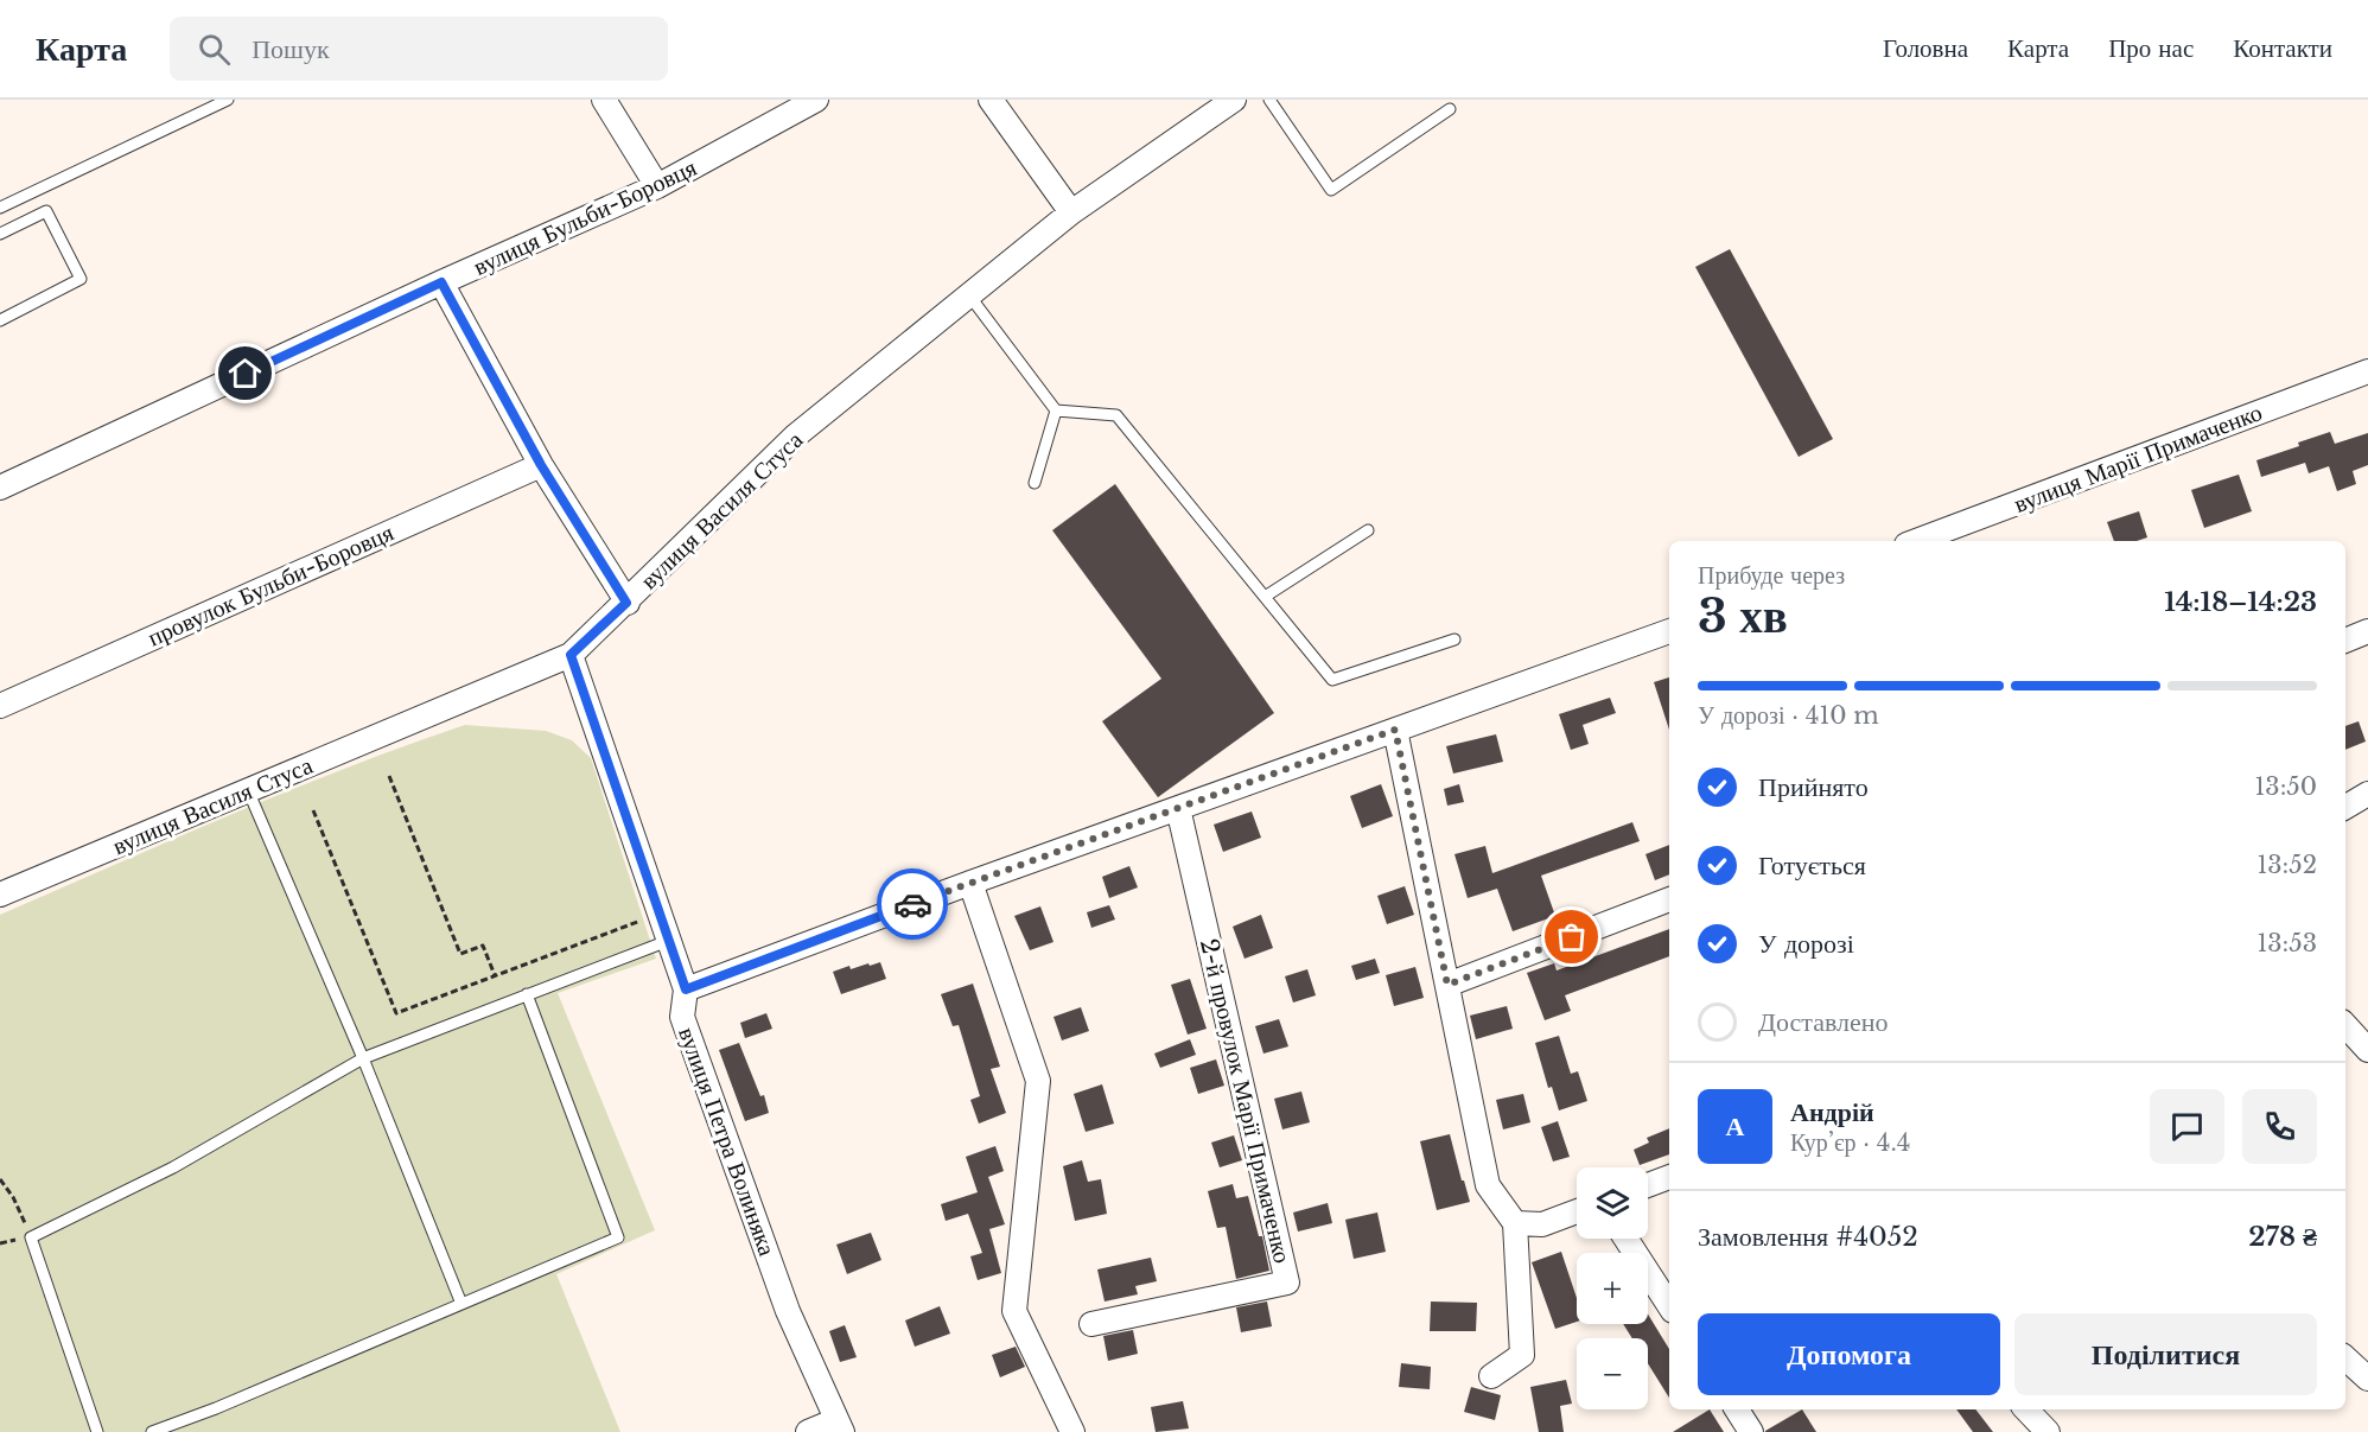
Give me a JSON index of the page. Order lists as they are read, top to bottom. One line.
{"streets":{"street":["вулиця Бульби-Боровця","вулиця Марії Примаченко","вулиця Василя Стуса","провулок Бульби-Боровця","2-й провулок Марії Примаченко","вулиця Петра Волиняка"]},"crossings":[["вулиця Василя Стуса","вулиця Петра Волиняка"]],"page":{"header":"Карта","search":"Пошук","nav":["Головна","Карта","Про нас","Контакти"],"heading":["3 хв","Прибуде через","14:18–14:23"],"panel":["Андрій","Кур’єр · 4.4","Замовлення #4052","278 ₴"],"bar":"У дорозі · 410 m","list":[["Прийнято","13:50"],["Готується","13:52"],["У дорозі","13:53"],"Доставлено"],"round":"А","map_buttons":["+","−"],"buttons":["Допомога","Поділитися"]}}
